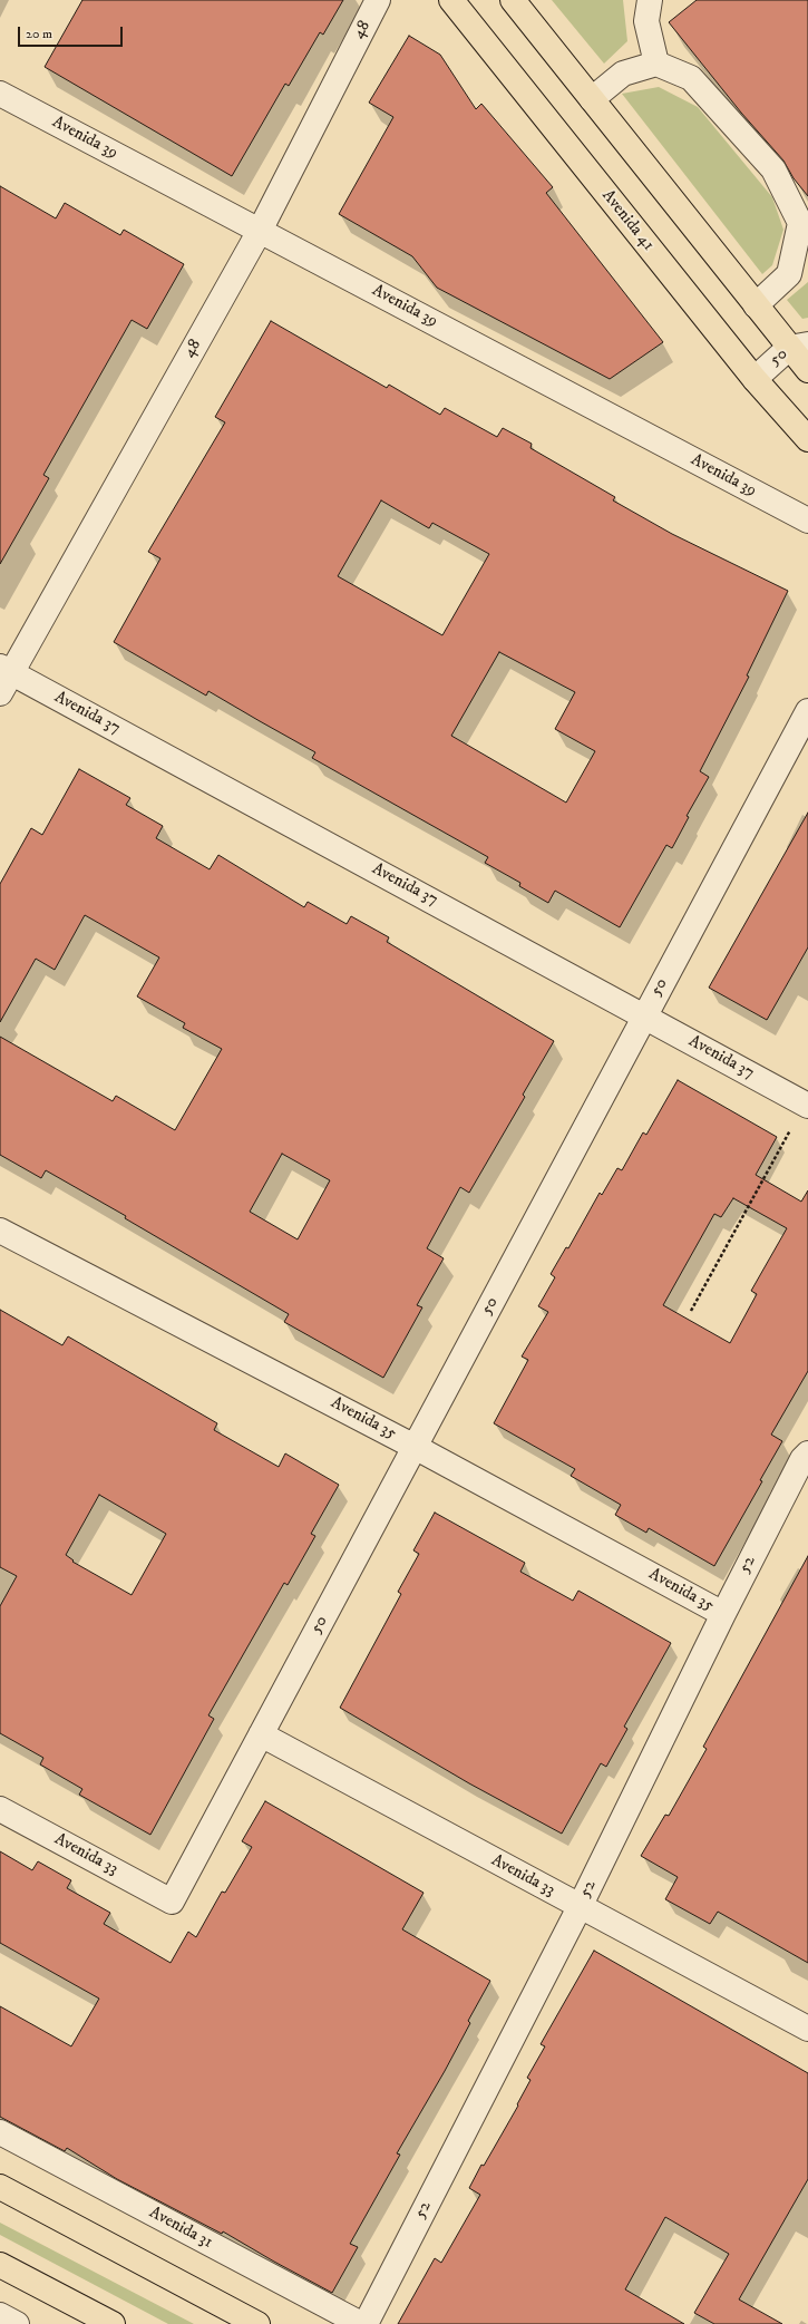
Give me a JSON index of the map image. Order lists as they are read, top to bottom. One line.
{"streets":{"main road":["Avenida 41"],"street":["48","Avenida 39","50","Avenida 37","Avenida 35","52","Avenida 33","Avenida 31"]},"crossings":[["48","Avenida 39"],["48","Avenida 37"],["Avenida 41","50"],["50","Avenida 37"],["50","Avenida 35"],["50","Avenida 33"],["Avenida 35","52"],["52","Avenida 33"]],"scale_bar":"20 m"}
